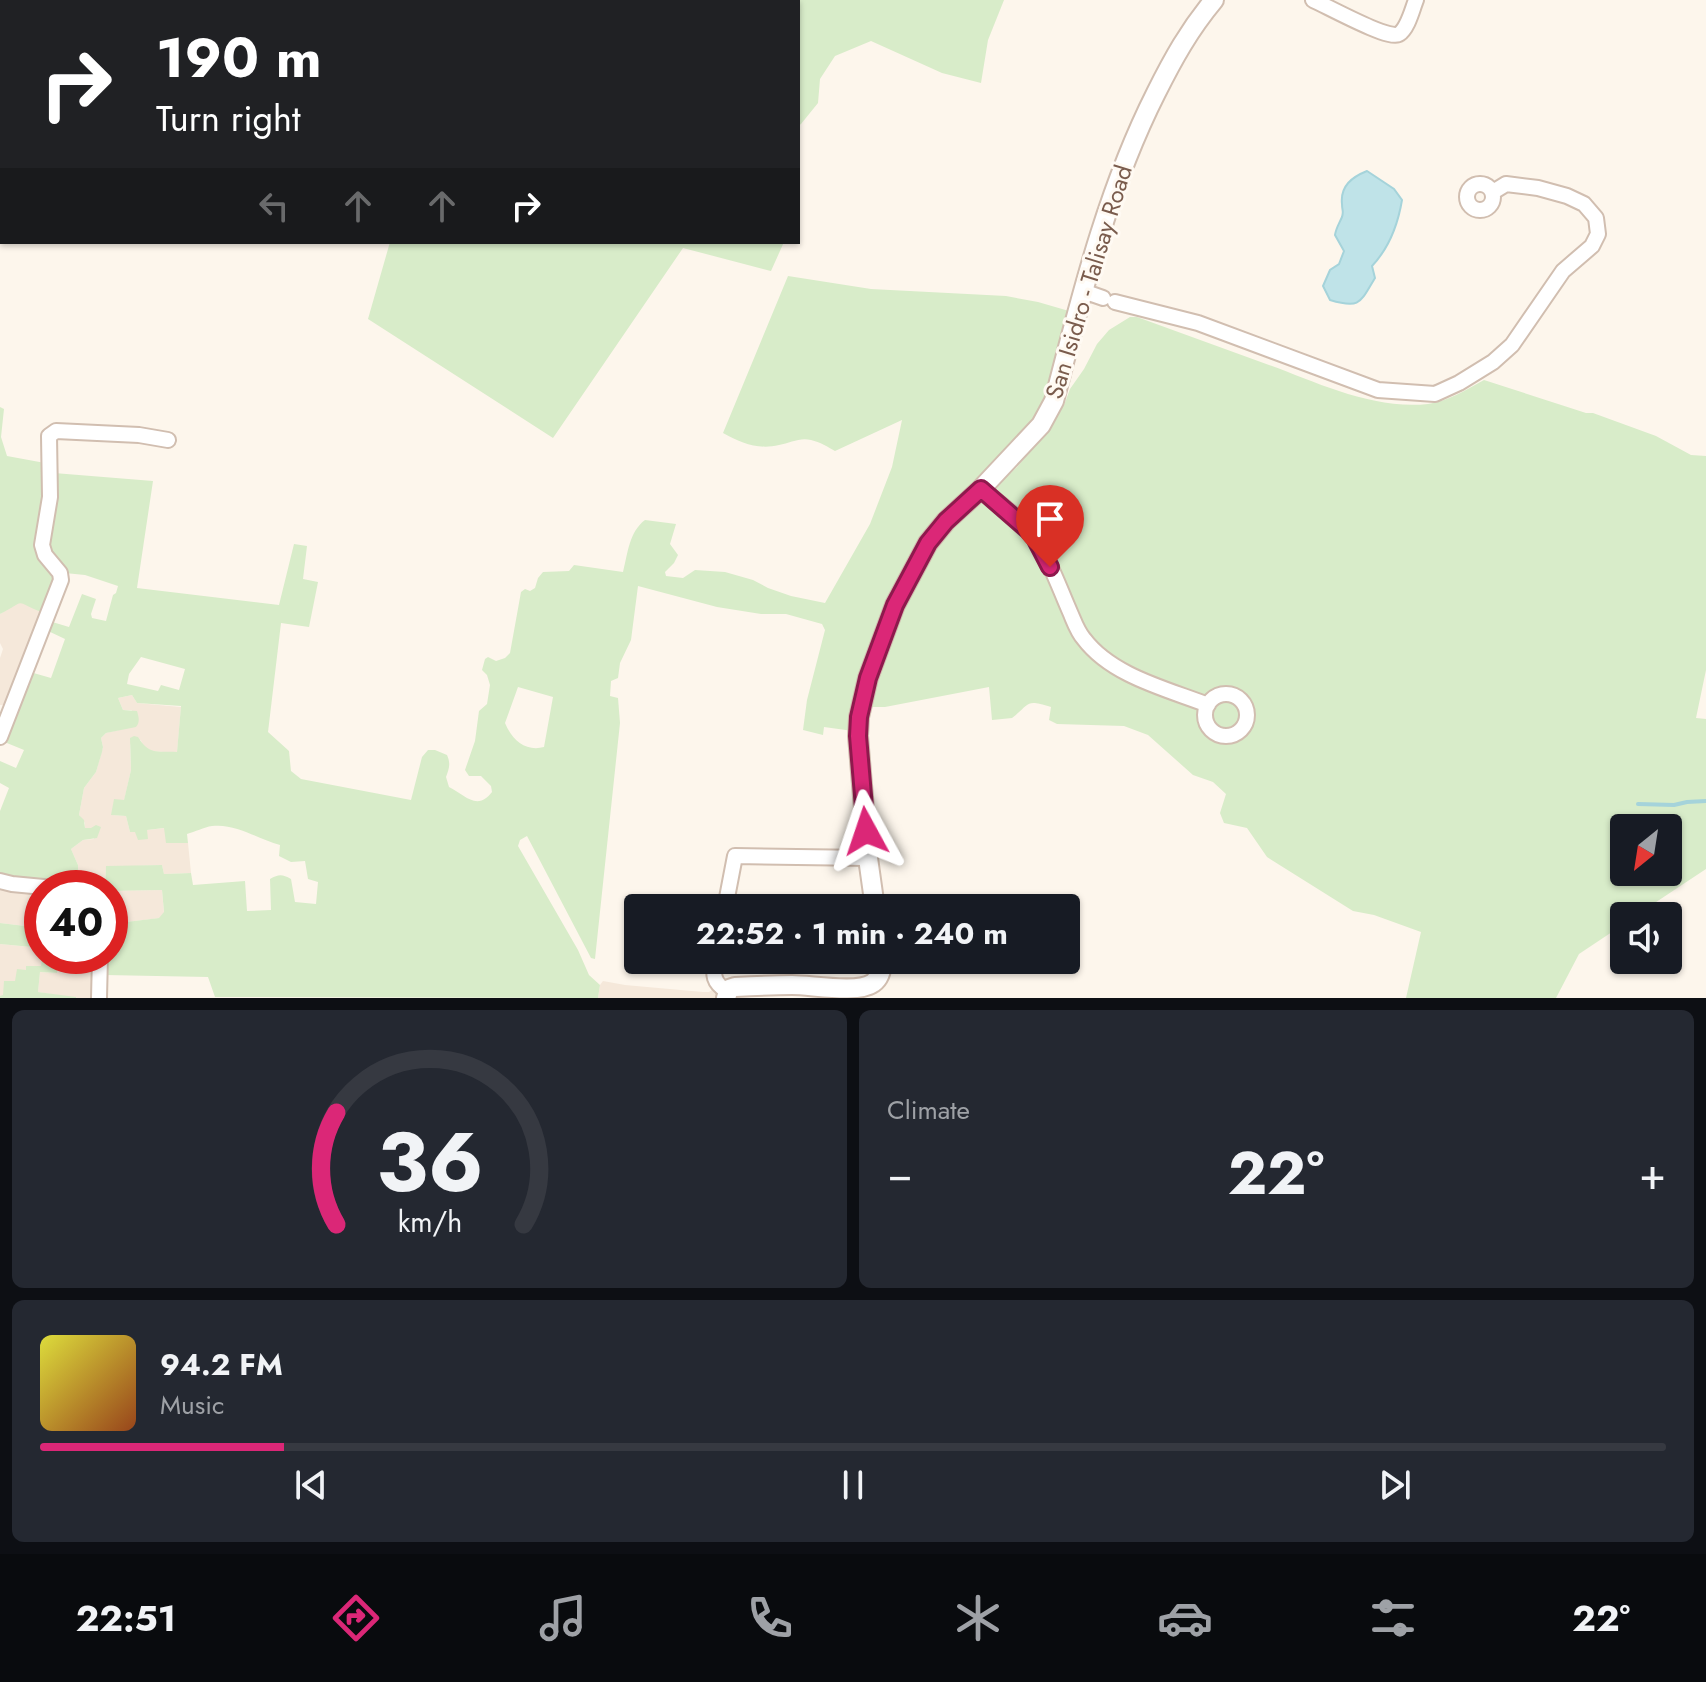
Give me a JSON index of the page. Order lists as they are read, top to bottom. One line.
{"streets":{"street":["San Isidro - Talisay Road"]},"north":"bottom left","page":{"turn":["190 m","Turn right"],"limit":"40","trip":"22:52 · 1 min · 240 m","tile":"Climate","heat":["−","22°","+"],"song":["94.2 FM","Music"],"tabs":["22:51","22°"],"gauge":["36","km/h"]}}
